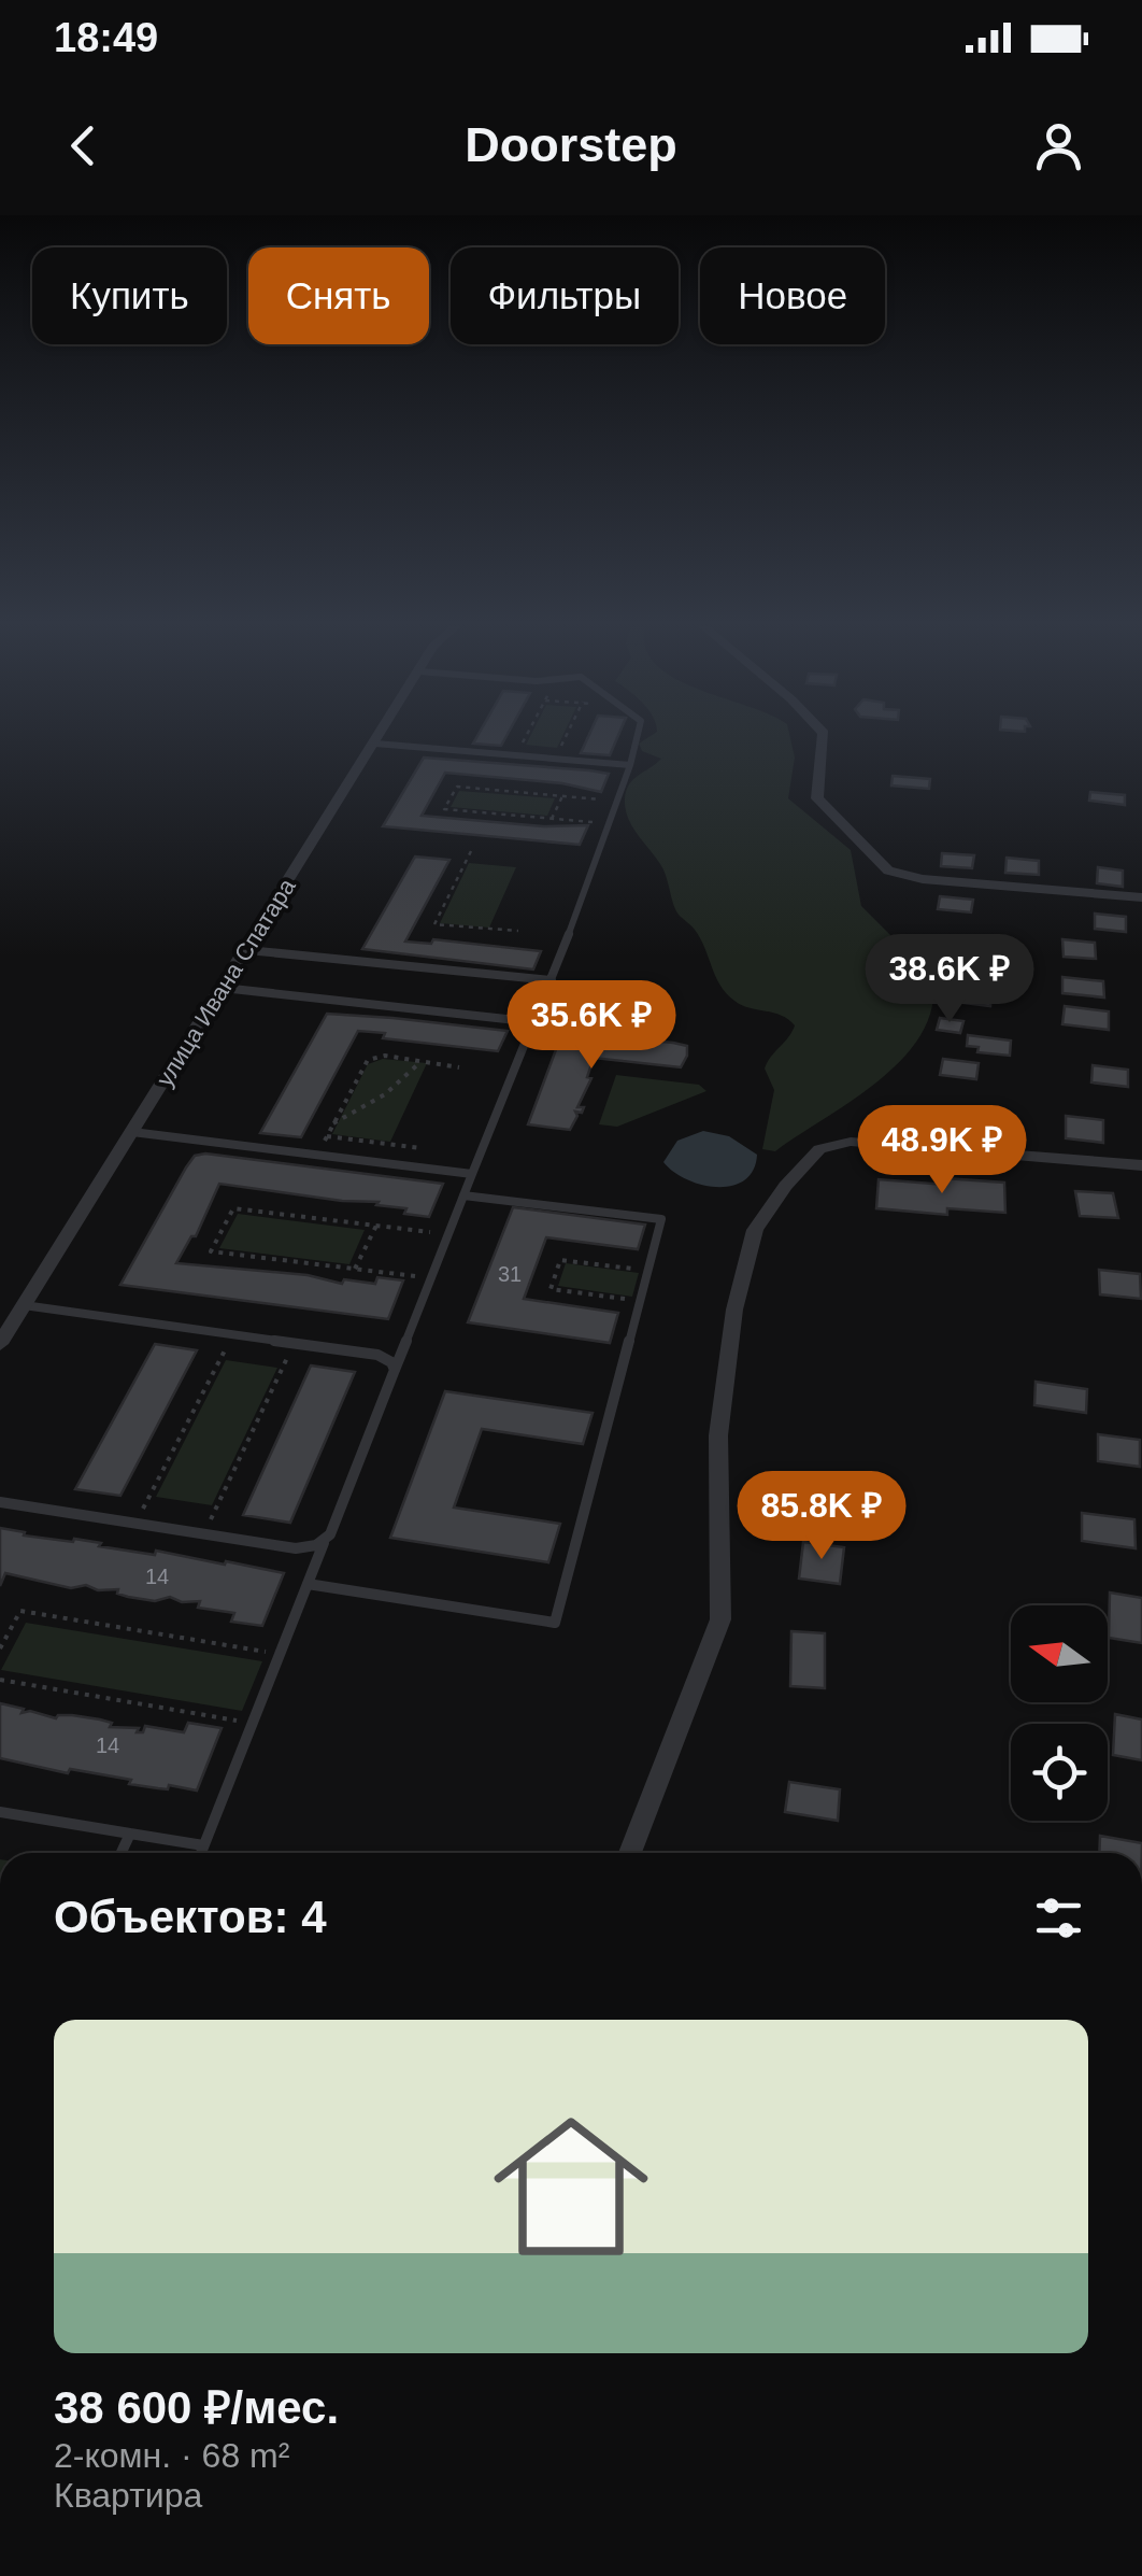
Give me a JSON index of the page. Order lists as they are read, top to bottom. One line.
{"streets":{"street":["улица Ивана Спатара"]},"house_numbers":["31","14","14"],"north":"left","page":{"status":"18:49","header":"Doorstep","chip":["Купить","Снять","Фильтры","Новое"],"price":["38.6K ₽","35.6K ₽","48.9K ₽","85.8K ₽"],"heading":"Объектов: 4","list":[{"name":"38 600 ₽/мес.","note":"2-комн. · 68 m² · Квартира"}]}}
